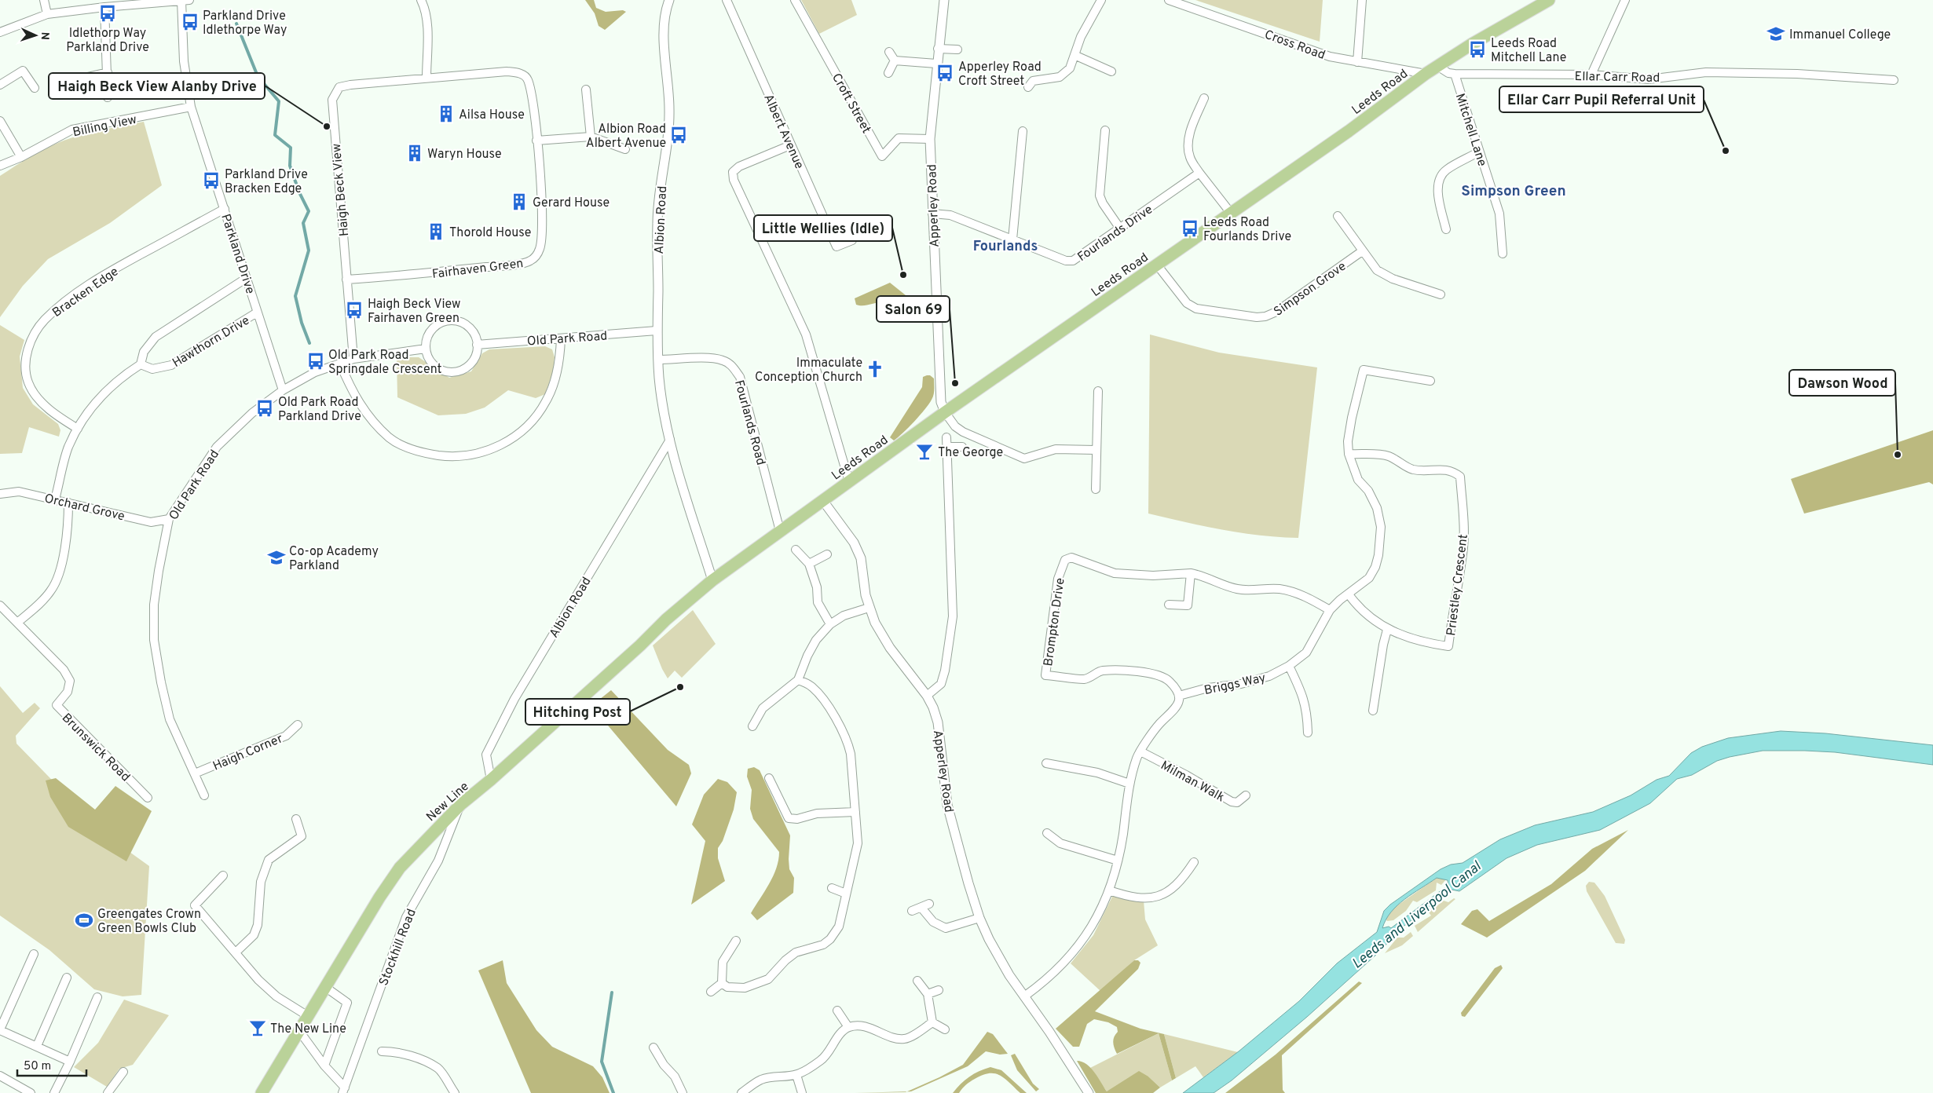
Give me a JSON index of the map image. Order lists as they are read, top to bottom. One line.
{"streets":{"main road":["Leeds Road","New Line"],"street":["Cross Road","Ellar Carr Road","Croft Street","Billing View","Mitchell Lane","Albert Avenue","Haigh Beck View","Apperley Road","Albion Road","Fourlands Drive","Parkland Drive","Fairhaven Green","Simpson Grove","Bracken Edge","Old Park Road","Hawthorn Drive","Fourlands Road","Orchard Grove","Priestley Crescent","Brompton Drive","Briggs Way","Brunswick Road","Haigh Corner","Milman Walk","Stockhill Road"]},"crossings":[["Cross Road","Leeds Road"],["Ellar Carr Road","Leeds Road"],["Ellar Carr Road","Mitchell Lane"],["Leeds Road","Apperley Road"],["Leeds Road","Albion Road"],["Leeds Road","Simpson Grove"],["Leeds Road","Fourlands Road"],["Leeds Road","New Line"],["Croft Street","Apperley Road"],["Billing View","Parkland Drive"],["Haigh Beck View","Fairhaven Green"],["Haigh Beck View","Old Park Road"],["Apperley Road","Fourlands Drive"],["Albion Road","Old Park Road"],["Albion Road","Fourlands Road"],["Albion Road","New Line"],["Parkland Drive","Bracken Edge"],["Parkland Drive","Old Park Road"],["Parkland Drive","Hawthorn Drive"],["Old Park Road","Orchard Grove"],["Old Park Road","Haigh Corner"],["Priestley Crescent","Briggs Way"],["Brompton Drive","Briggs Way"],["New Line","Stockhill Road"]],"districts":["Simpson Green","Fourlands"],"water":["Leeds and Liverpool Canal"],"places":{"bus stop":["Idlethorp Way Parkland Drive","Parkland Drive Idlethorpe Way","Leeds Road Mitchell Lane","Apperley Road Croft Street","Albion Road Albert Avenue","Parkland Drive Bracken Edge","Leeds Road Fourlands Drive","Haigh Beck View Fairhaven Green","Old Park Road Springdale Crescent","Old Park Road Parkland Drive"],"school or university":["Immanuel College","Co-op Academy Parkland"],"building":["Ailsa House","Waryn House","Gerard House","Thorold House"],"other":["Haigh Beck View Alanby Drive","Ellar Carr Pupil Referral Unit","Little Wellies (Idle)","Salon 69","Dawson Wood","Hitching Post"],"church":["Immaculate Conception Church"],"bar":["The George","The New Line"],"sports":["Greengates Crown Green Bowls Club"]},"scale_bar":"50 m","north":"right"}
